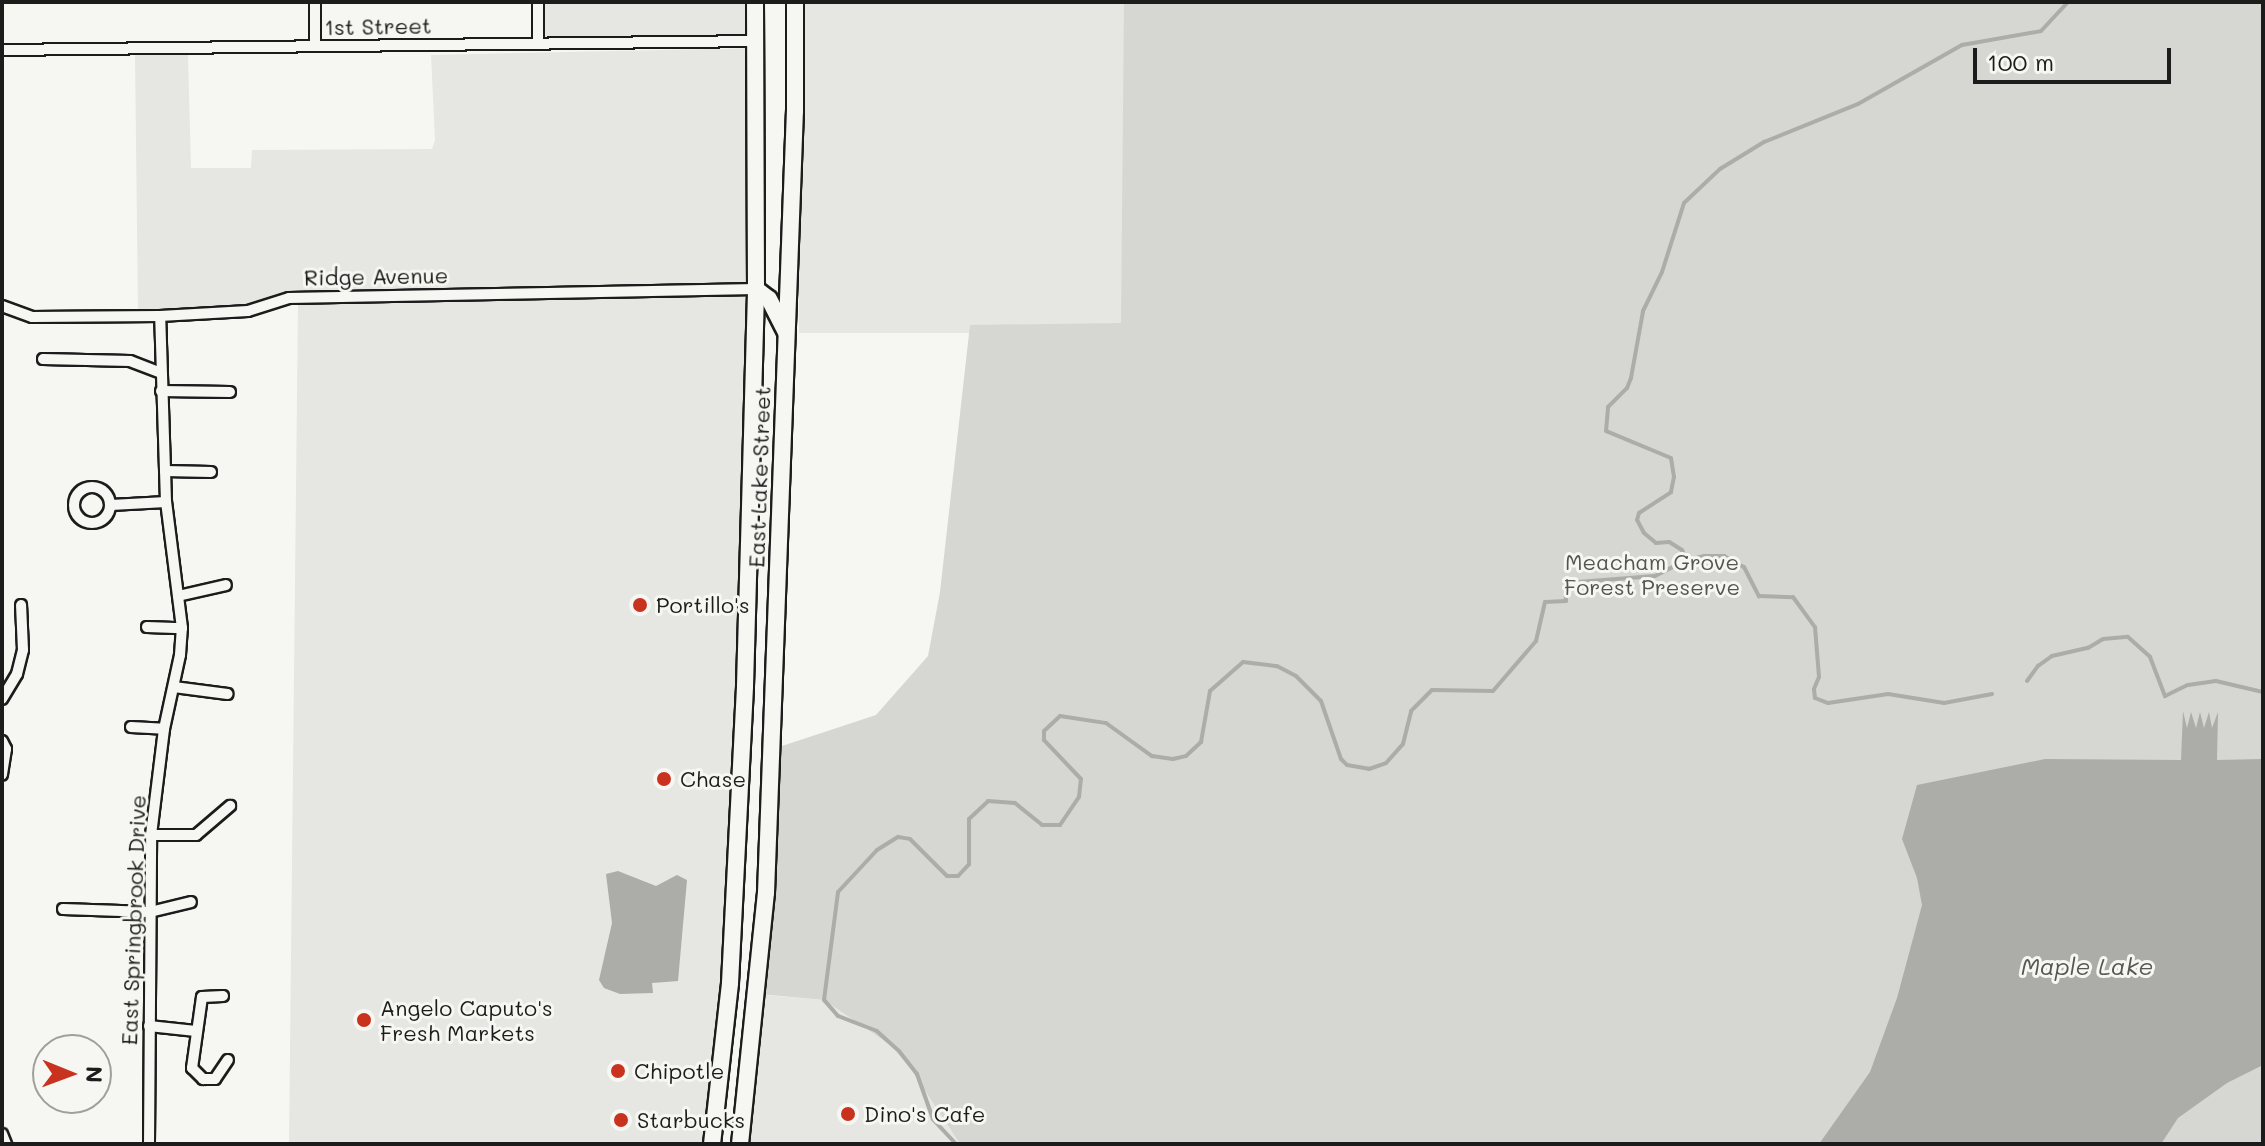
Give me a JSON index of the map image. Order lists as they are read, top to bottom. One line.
{"streets":{"main road":["East Lake Street"],"street":["1st Street","Ridge Avenue","East Springbrook Drive"]},"crossings":[["1st Street","East Lake Street"],["Ridge Avenue","East Lake Street"],["Ridge Avenue","East Springbrook Drive"]],"water":["Maple Lake"],"parks":["Meacham Grove Forest Preserve"],"places":["Portillo's","Chase","Angelo Caputo's Fresh Markets","Chipotle","Dino's Cafe","Starbucks"],"scale_bar":"100 m","north":"right"}
